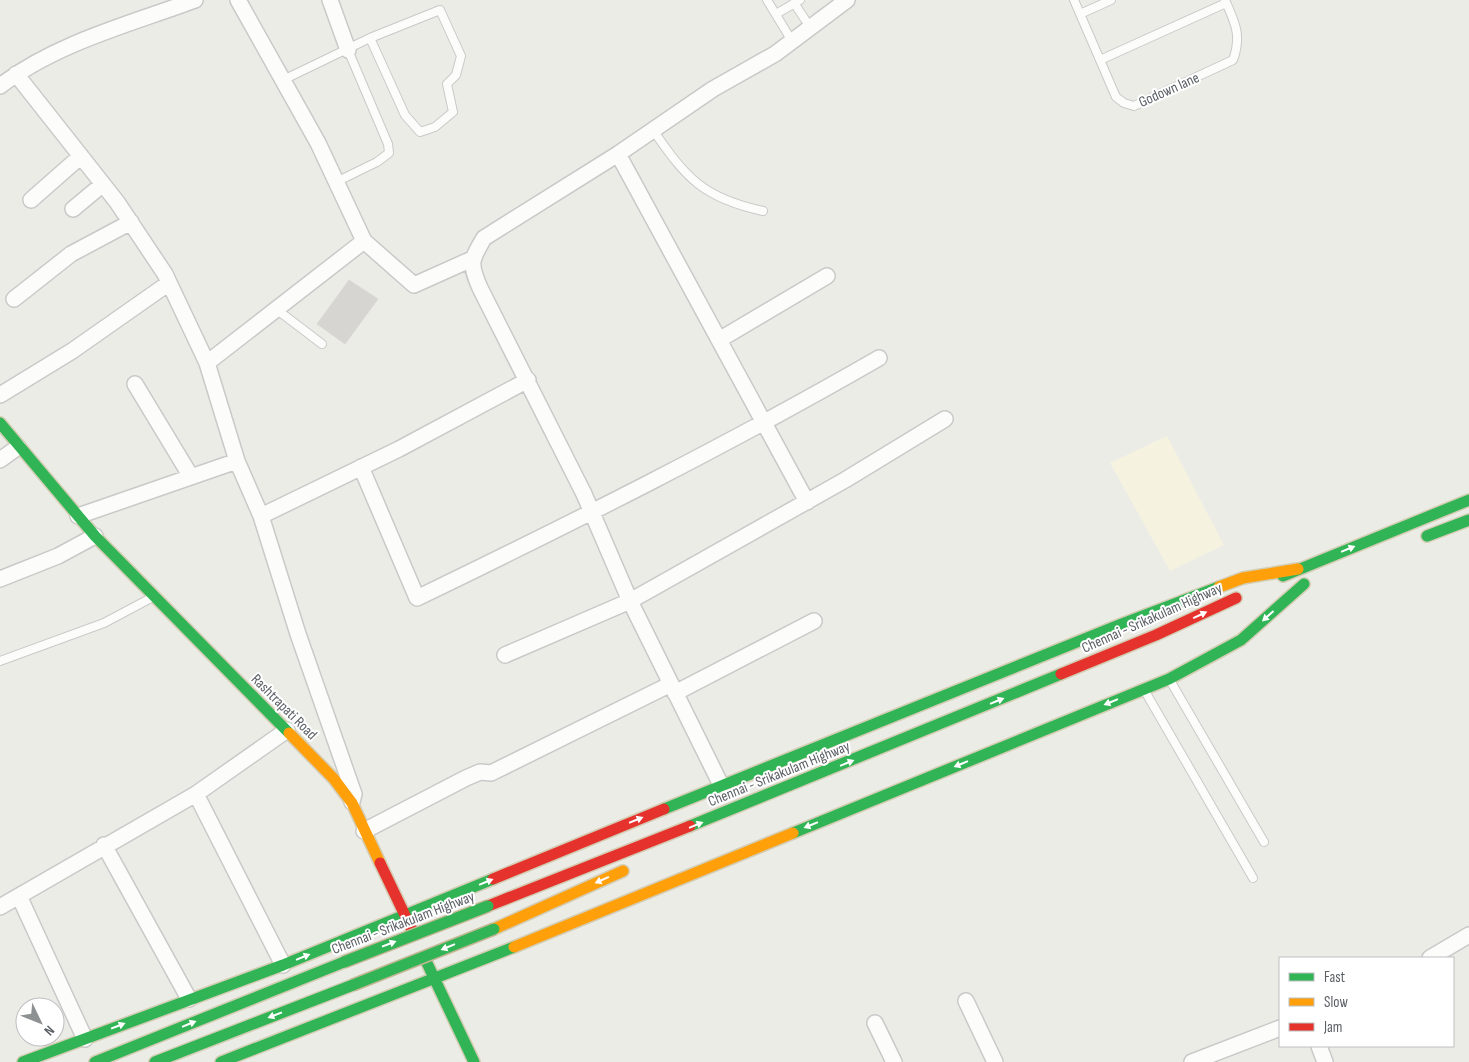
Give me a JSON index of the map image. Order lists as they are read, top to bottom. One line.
{"streets":{"main road":["Chennai - Srikakulam Highway","Rashtrapati Road"],"lane":["Godown lane"]},"legend":["Fast","Slow","Jam"],"north":"bottom right"}
